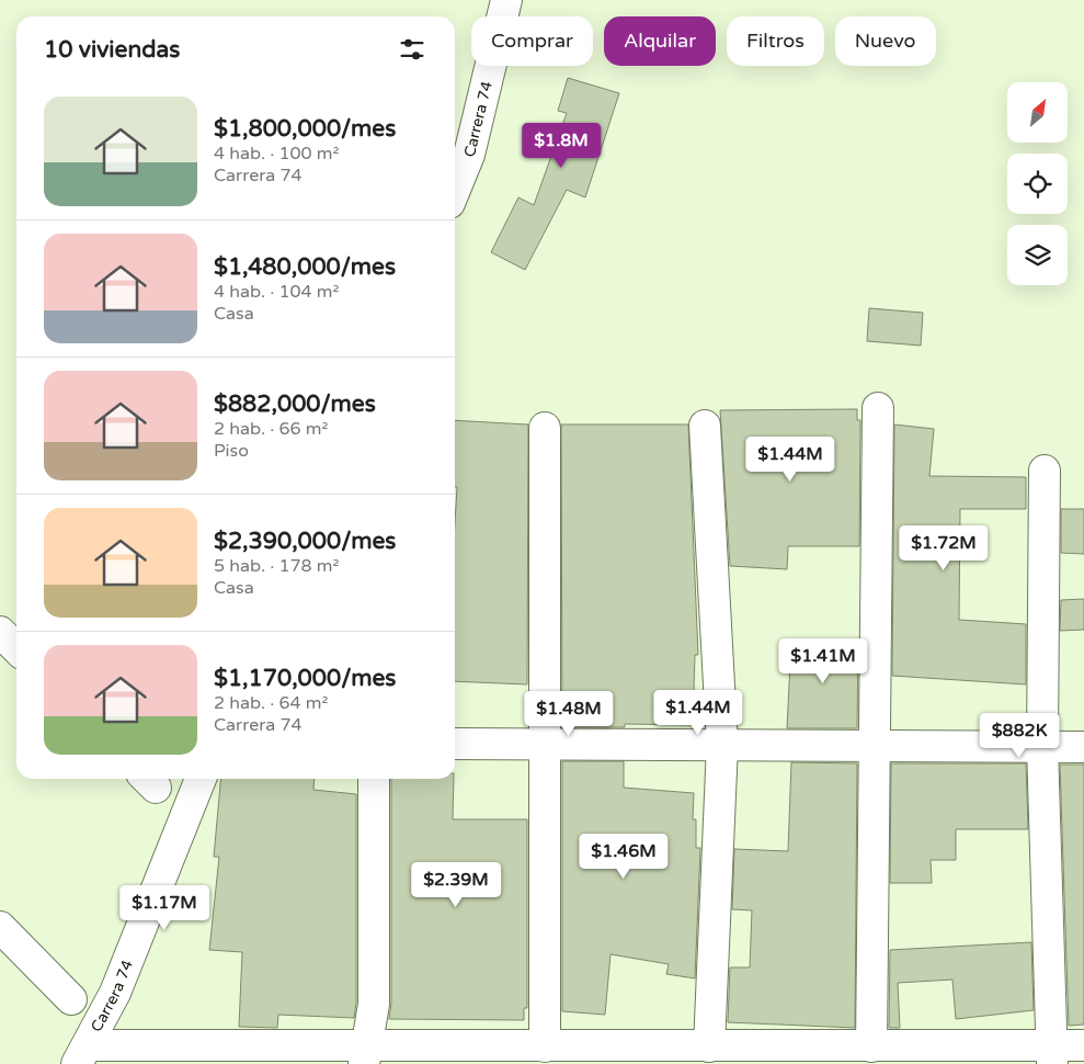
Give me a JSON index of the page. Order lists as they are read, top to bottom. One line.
{"streets":{"street":["Carrera 74"]},"north":"top right","page":{"chip":["Comprar","Alquilar","Filtros","Nuevo"],"heading":"10 viviendas","list":[{"name":"$1,800,000/mes","note":"4 hab. · 100 m² · Carrera 74"},{"name":"$1,480,000/mes","note":"4 hab. · 104 m² · Casa"},{"name":"$882,000/mes","note":"2 hab. · 66 m² · Piso"},{"name":"$2,390,000/mes","note":"5 hab. · 178 m² · Casa"},{"name":"$1,170,000/mes","note":"2 hab. · 64 m² · Carrera 74"}],"price":["$1.8M","$1.44M","$1.72M","$1.41M","$1.44M","$1.48M","$882K","$1.46M","$2.39M","$1.17M"]}}
